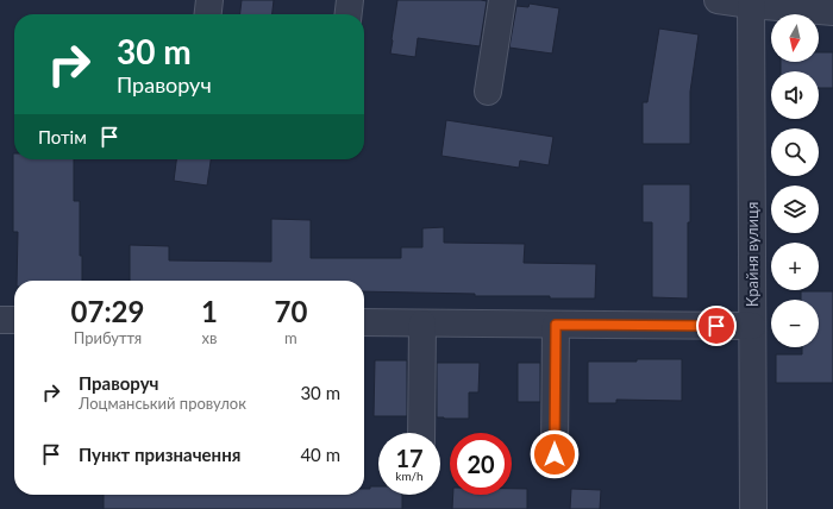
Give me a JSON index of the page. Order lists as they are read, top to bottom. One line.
{"streets":{"street":["Крайня вулиця"]},"north":"bottom","page":{"map_buttons":["+","−"],"turn":["30 m","Праворуч"],"then":"Потім","eta":["07:29","Прибуття","1","хв","70","m"],"list":[{"name":"Праворуч","note":"Лоцманський провулок","value":"30 m"},{"name":"Пункт призначення","value":"40 m"}],"speed":"17 km/h","limit":"20"}}
